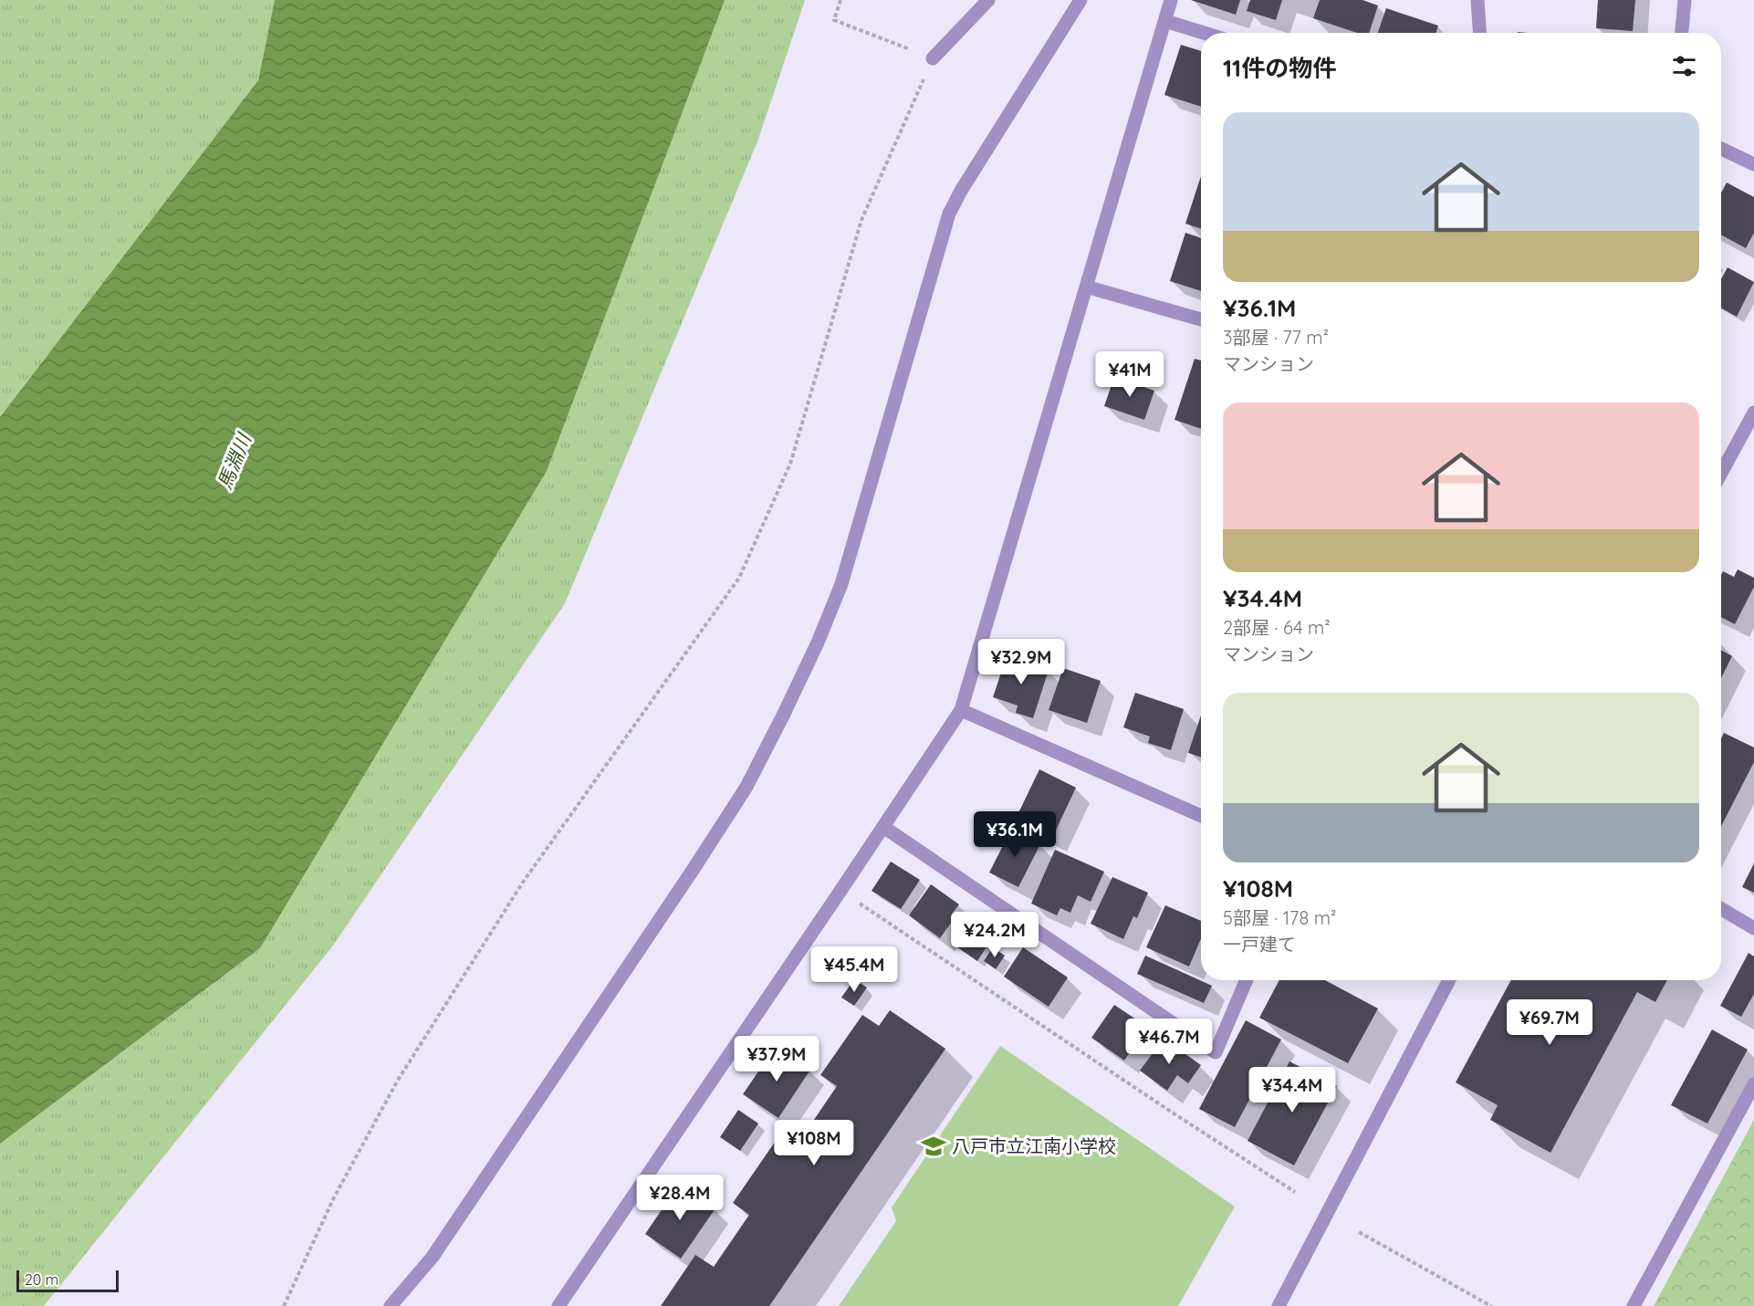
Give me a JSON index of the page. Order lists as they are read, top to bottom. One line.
{"water":["馬淵川"],"places":{"school or university":["八戸市立江南小学校"]},"scale_bar":"20 m","page":{"heading":"11件の物件","list":[{"name":"¥36.1M","note":"3部屋 · 77 m² · マンション"},{"name":"¥34.4M","note":"2部屋 · 64 m² · マンション"},{"name":"¥108M","note":"5部屋 · 178 m² · 一戸建て"}],"price":["¥41M","¥32.9M","¥36.1M","¥24.2M","¥45.4M","¥69.7M","¥46.7M","¥37.9M","¥34.4M","¥108M","¥28.4M"],"scale":"20 m"}}
